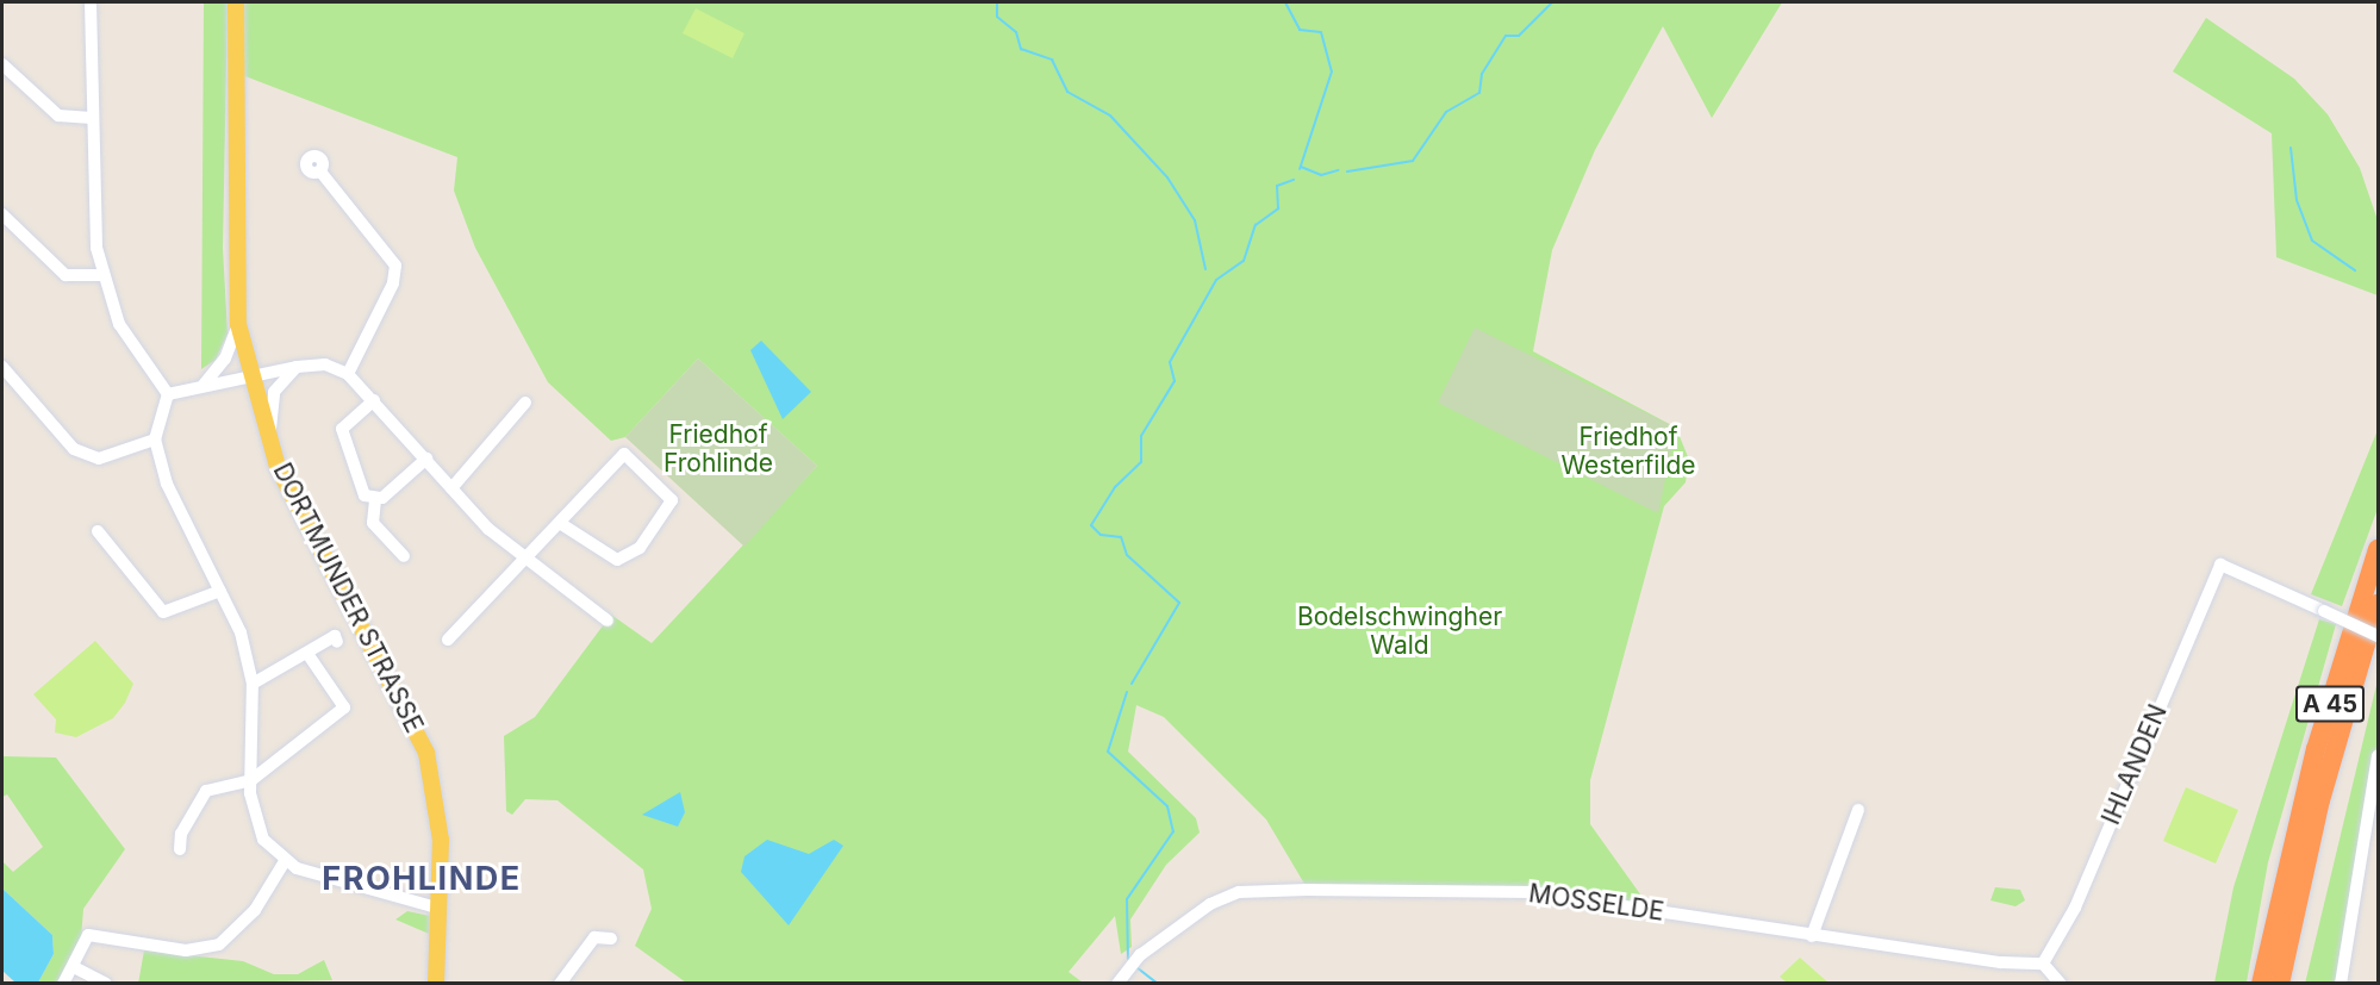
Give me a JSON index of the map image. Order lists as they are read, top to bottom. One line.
{"streets":{"highway":["A 45"],"main road":["DORTMUNDER STRASSE"],"street":["IHLANDEN","MOSSELDE"]},"crossings":[["IHLANDEN","MOSSELDE"]],"districts":["FROHLINDE"],"parks":["Friedhof Frohlinde","Friedhof Westerfilde","Bodelschwingher Wald"]}
